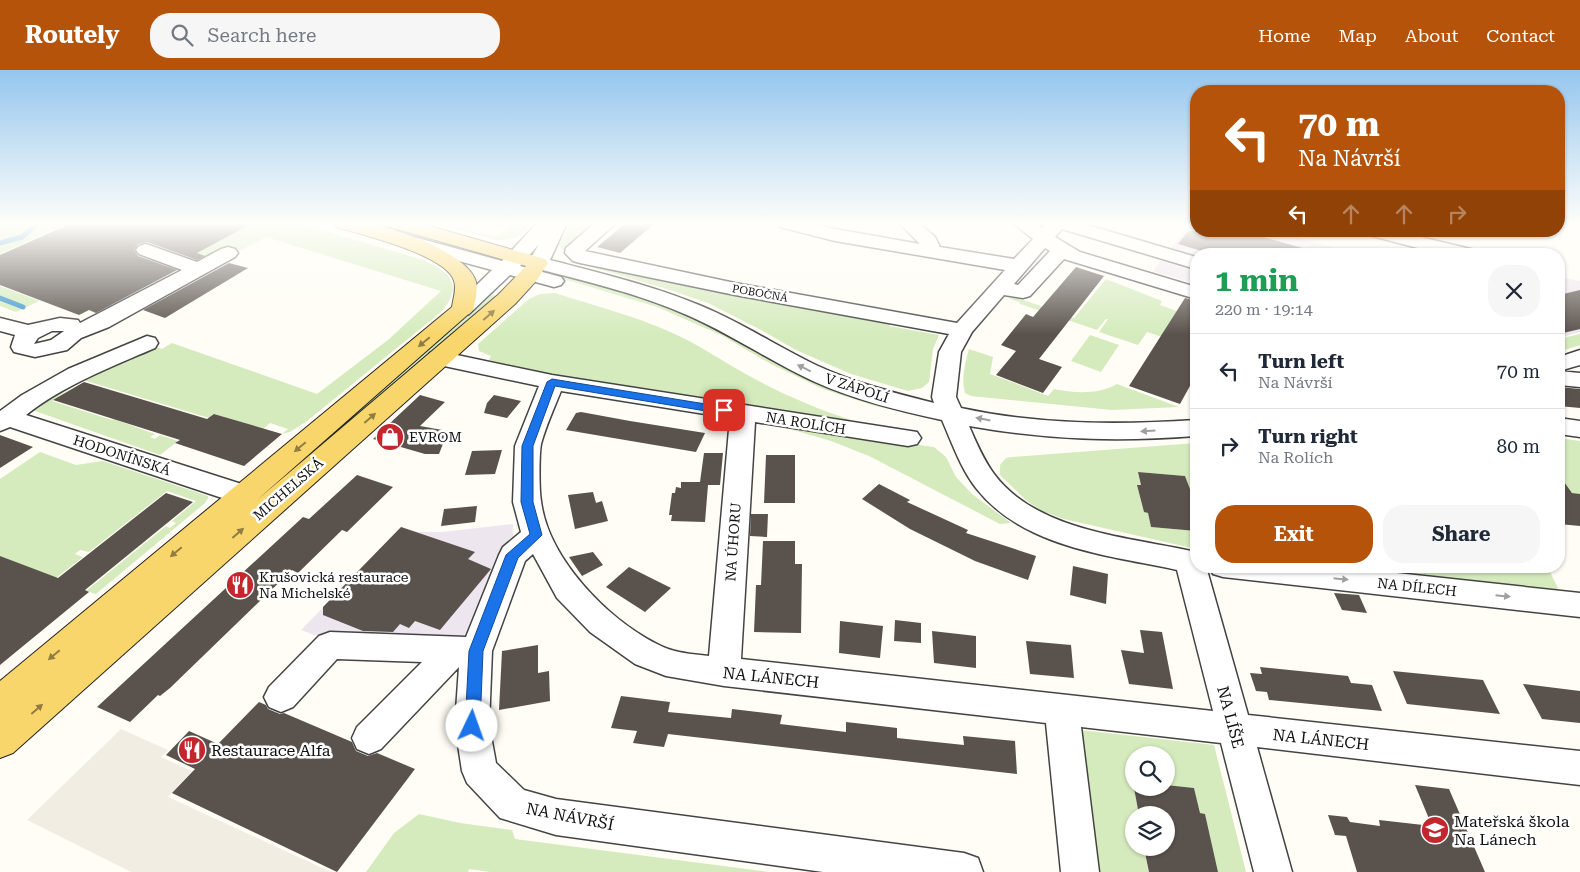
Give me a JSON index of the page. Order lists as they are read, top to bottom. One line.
{"streets":{"main road":["MICHELSKÁ"],"street":["POBOČNÁ","V ZÁPOLÍ","NA ROLÍCH","HODONÍNSKÁ","NA ÚHORU","NA DÍLECH","NA LÁNECH","NA LÍŠE","NA NÁVRŠÍ"]},"crossings":[["V ZÁPOLÍ","MICHELSKÁ"],["NA ROLÍCH","MICHELSKÁ"],["NA ROLÍCH","NA ÚHORU"],["HODONÍNSKÁ","MICHELSKÁ"],["NA ÚHORU","NA LÁNECH"],["NA LÁNECH","NA LÍŠE"],["NA LÁNECH","NA NÁVRŠÍ"]],"one_way":["NA DÍLECH"],"places":{"shop":["EVROM"],"restaurant":["Krušovická restaurace Na Michelské","Restaurace Alfa"],"school or university":["Mateřská škola Na Lánech"]},"page":{"header":"Routely","search":"Search here","nav":["Home","Map","About","Contact"],"turn":["70 m","Na Návrší"],"heading":["1 min","220 m · 19:14"],"list":[{"name":"Turn left","note":"Na Návrší","value":"70 m"},{"name":"Turn right","note":"Na Rolích","value":"80 m"}],"buttons":["Exit","Share"]}}
